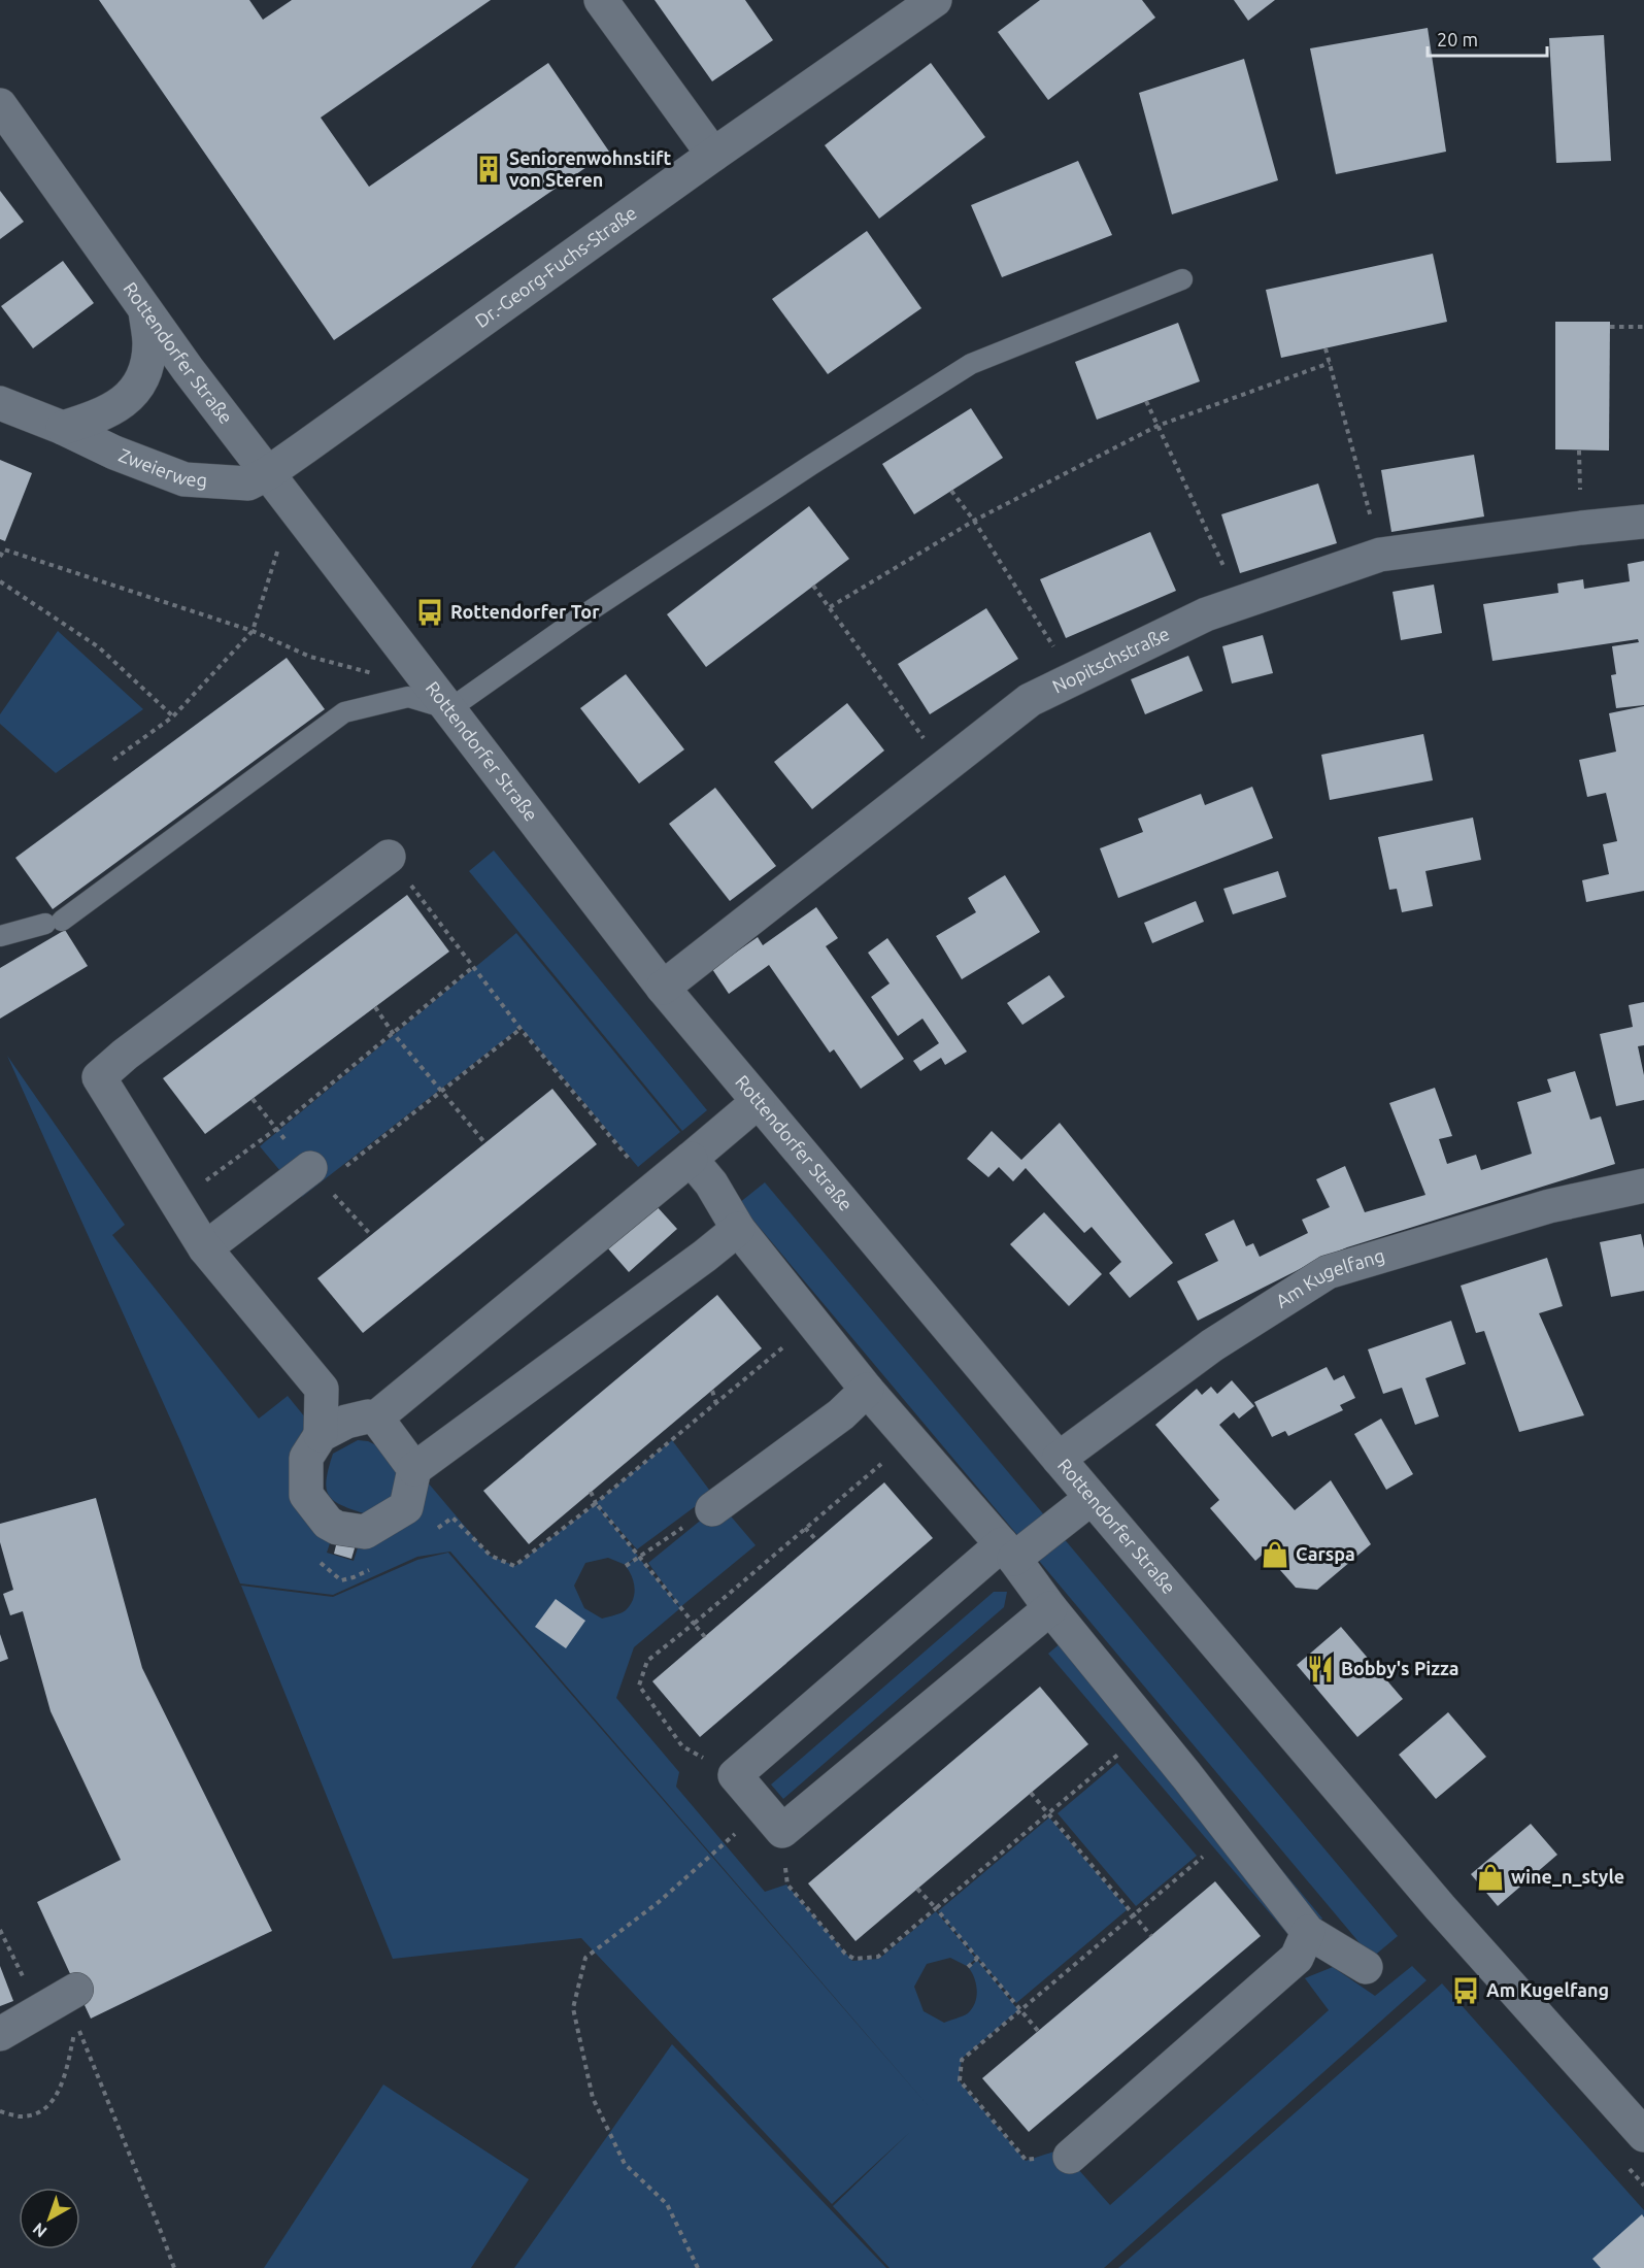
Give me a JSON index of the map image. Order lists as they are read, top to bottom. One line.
{"streets":{"street":["Dr.-Georg-Fuchs-Straße","Rottendorfer Straße","Zweierweg","Nopitschstraße","Am Kugelfang"]},"crossings":[["Dr.-Georg-Fuchs-Straße","Rottendorfer Straße"],["Dr.-Georg-Fuchs-Straße","Zweierweg"],["Rottendorfer Straße","Zweierweg"],["Rottendorfer Straße","Nopitschstraße"],["Rottendorfer Straße","Am Kugelfang"]],"places":{"building":["Seniorenwohnstift von Steren"],"bus stop":["Rottendorfer Tor","Am Kugelfang"],"shop":["Carspa","wine_n_style"],"restaurant":["Bobby's Pizza"]},"scale_bar":"20 m","north":"bottom left"}
